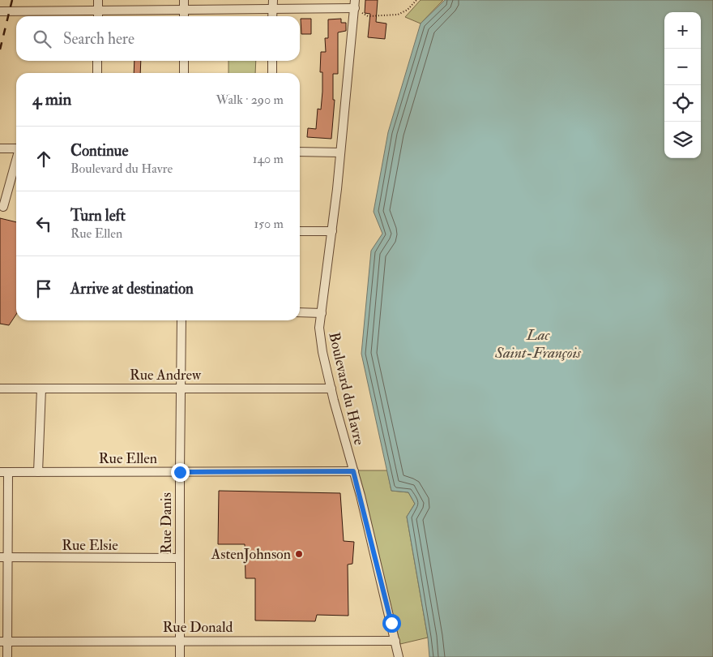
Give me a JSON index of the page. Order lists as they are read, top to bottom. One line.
{"streets":{"street":["Rue Andrew","Boulevard du Havre","Rue Ellen","Rue Danis","Rue Elsie","Rue Donald"]},"crossings":[["Rue Andrew","Boulevard du Havre"],["Rue Andrew","Rue Danis"],["Boulevard du Havre","Rue Ellen"],["Boulevard du Havre","Rue Donald"],["Rue Ellen","Rue Danis"],["Rue Danis","Rue Elsie"],["Rue Danis","Rue Donald"]],"water":["Lac Saint-François"],"places":["AstenJohnson"],"page":{"map_buttons":["+","−"],"search":"Search here","heading":["4 min","Walk · 290 m"],"list":[["Continue","Boulevard du Havre","140 m"],["Turn left","Rue Ellen","150 m"],"Arrive at destination"]}}
